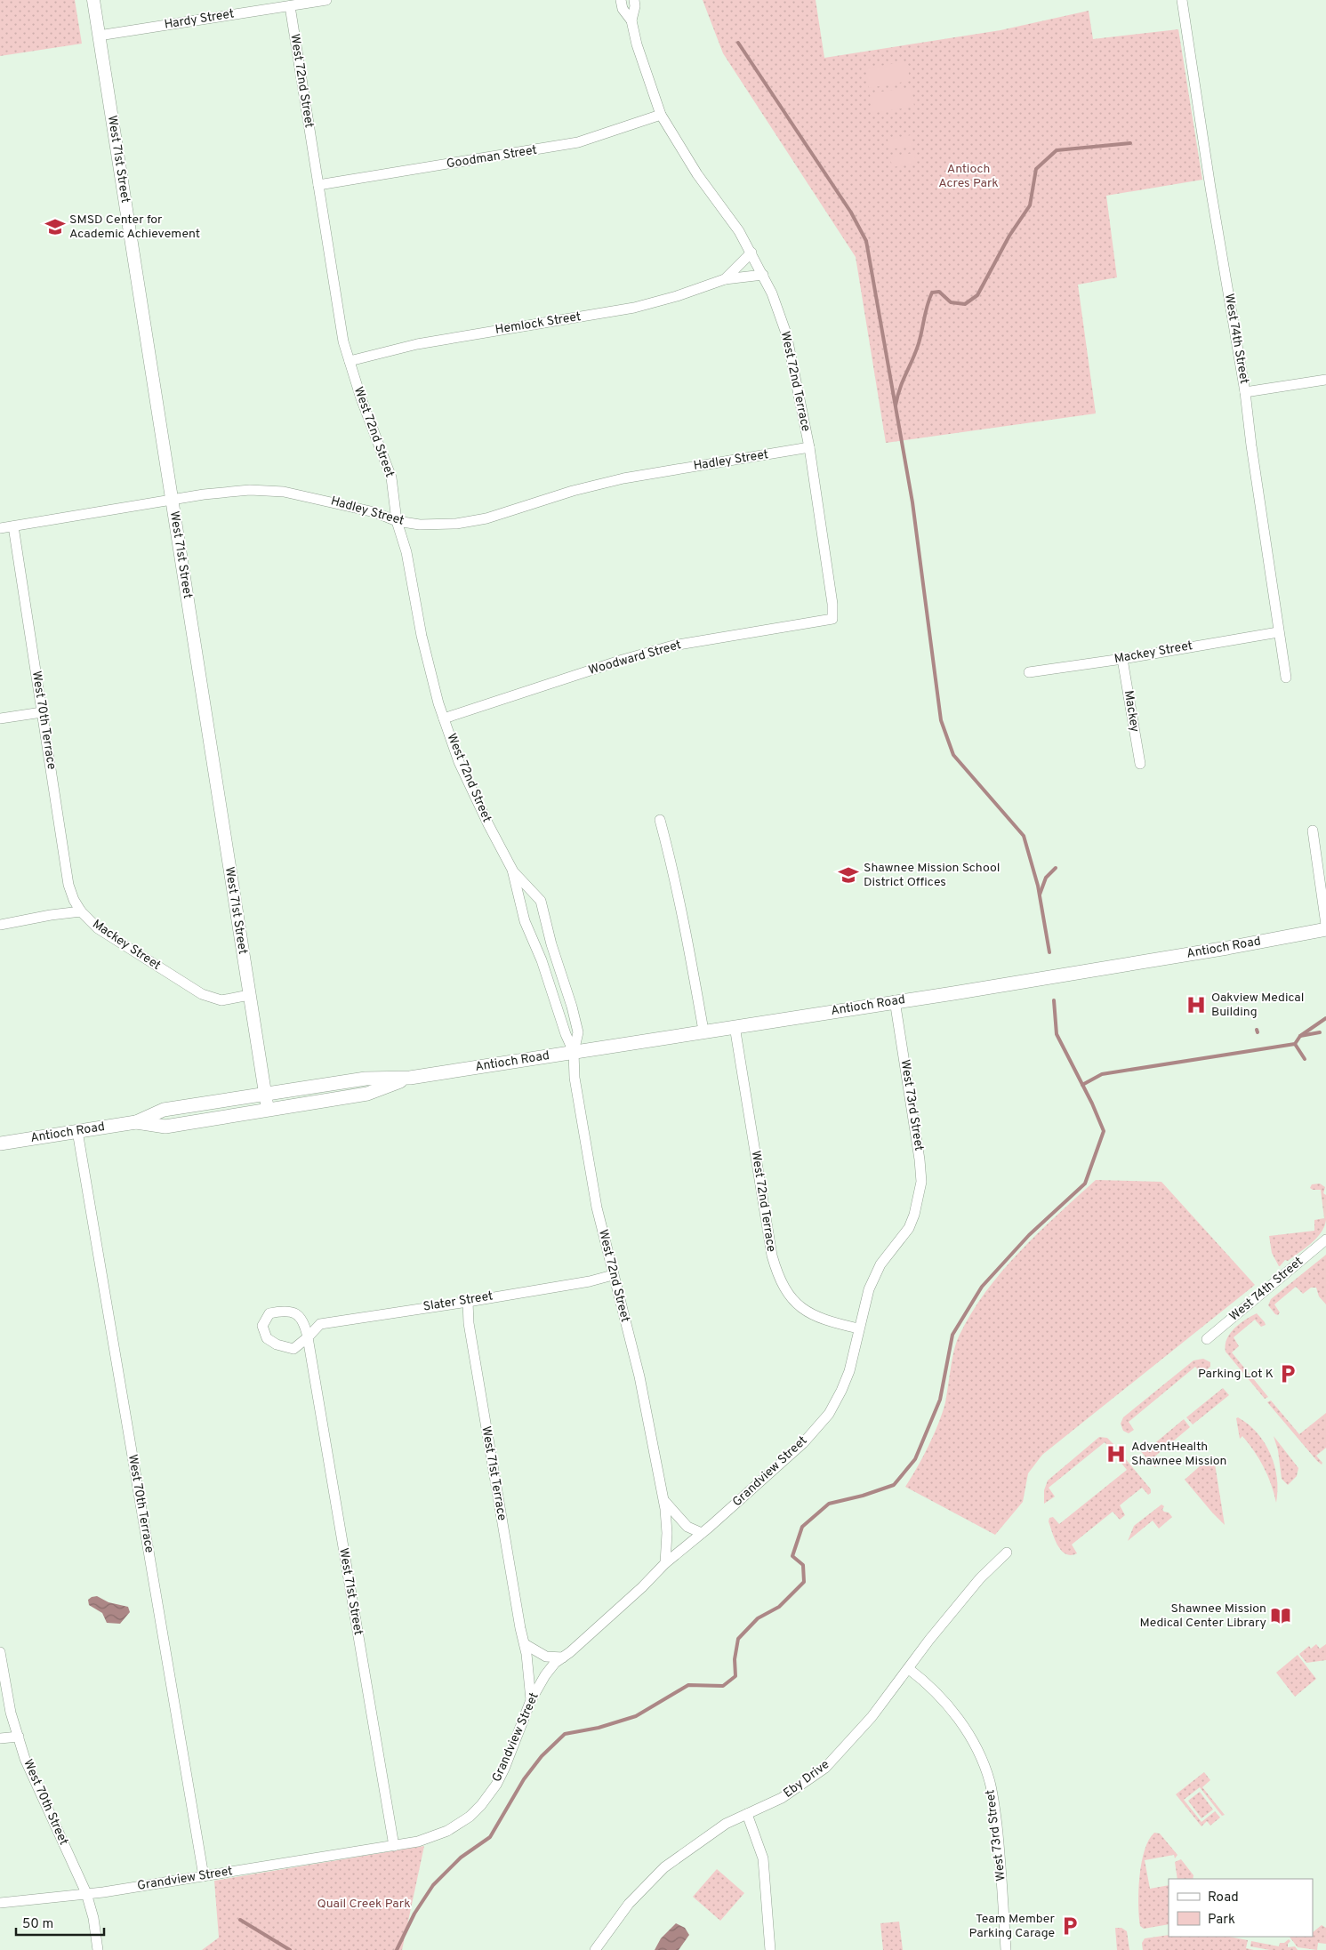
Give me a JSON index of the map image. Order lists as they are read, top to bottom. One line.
{"streets":{"main road":["Antioch Road"],"street":["Hardy Street","West 72nd Street","Goodman Street","West 71st Street","Hemlock Street","West 74th Street","West 72nd Terrace","Hadley Street","Mackey Street","Woodward Street","Mackey","West 70th Terrace","West 73rd Street","Slater Street","Grandview Street","West 71st Terrace","Eby Drive","West 70th Street"]},"crossings":[["Hardy Street","West 72nd Street"],["Hardy Street","West 71st Street"],["West 72nd Street","Goodman Street"],["West 72nd Street","Hemlock Street"],["West 72nd Street","Hadley Street"],["West 72nd Street","Woodward Street"],["West 72nd Street","Antioch Road"],["West 72nd Street","Slater Street"],["West 72nd Street","Grandview Street"],["Goodman Street","West 72nd Terrace"],["West 71st Street","Hadley Street"],["West 71st Street","Mackey Street"],["West 71st Street","Antioch Road"],["West 71st Street","Slater Street"],["West 71st Street","Grandview Street"],["Hemlock Street","West 72nd Terrace"],["West 74th Street","Mackey Street"],["West 72nd Terrace","Hadley Street"],["West 72nd Terrace","Woodward Street"],["West 72nd Terrace","Antioch Road"],["West 72nd Terrace","Grandview Street"],["Hadley Street","West 70th Terrace"],["Mackey Street","Mackey"],["Mackey Street","West 70th Terrace"],["West 70th Terrace","Antioch Road"],["West 70th Terrace","Grandview Street"],["Antioch Road","West 73rd Street"],["West 73rd Street","Grandview Street"],["West 73rd Street","Eby Drive"],["Slater Street","West 71st Terrace"],["Grandview Street","West 71st Terrace"],["Grandview Street","West 70th Street"]],"parks":["Antioch Acres Park","Quail Creek Park"],"places":{"school or university":["SMSD Center for Academic Achievement","Shawnee Mission School District Offices"],"hospital":["Oakview Medical Building","AdventHealth Shawnee Mission"],"parking":["Parking Lot K","Team Member Parking Carage"],"library":["Shawnee Mission Medical Center Library"]},"legend":["Road","Park"],"scale_bar":"50 m"}
